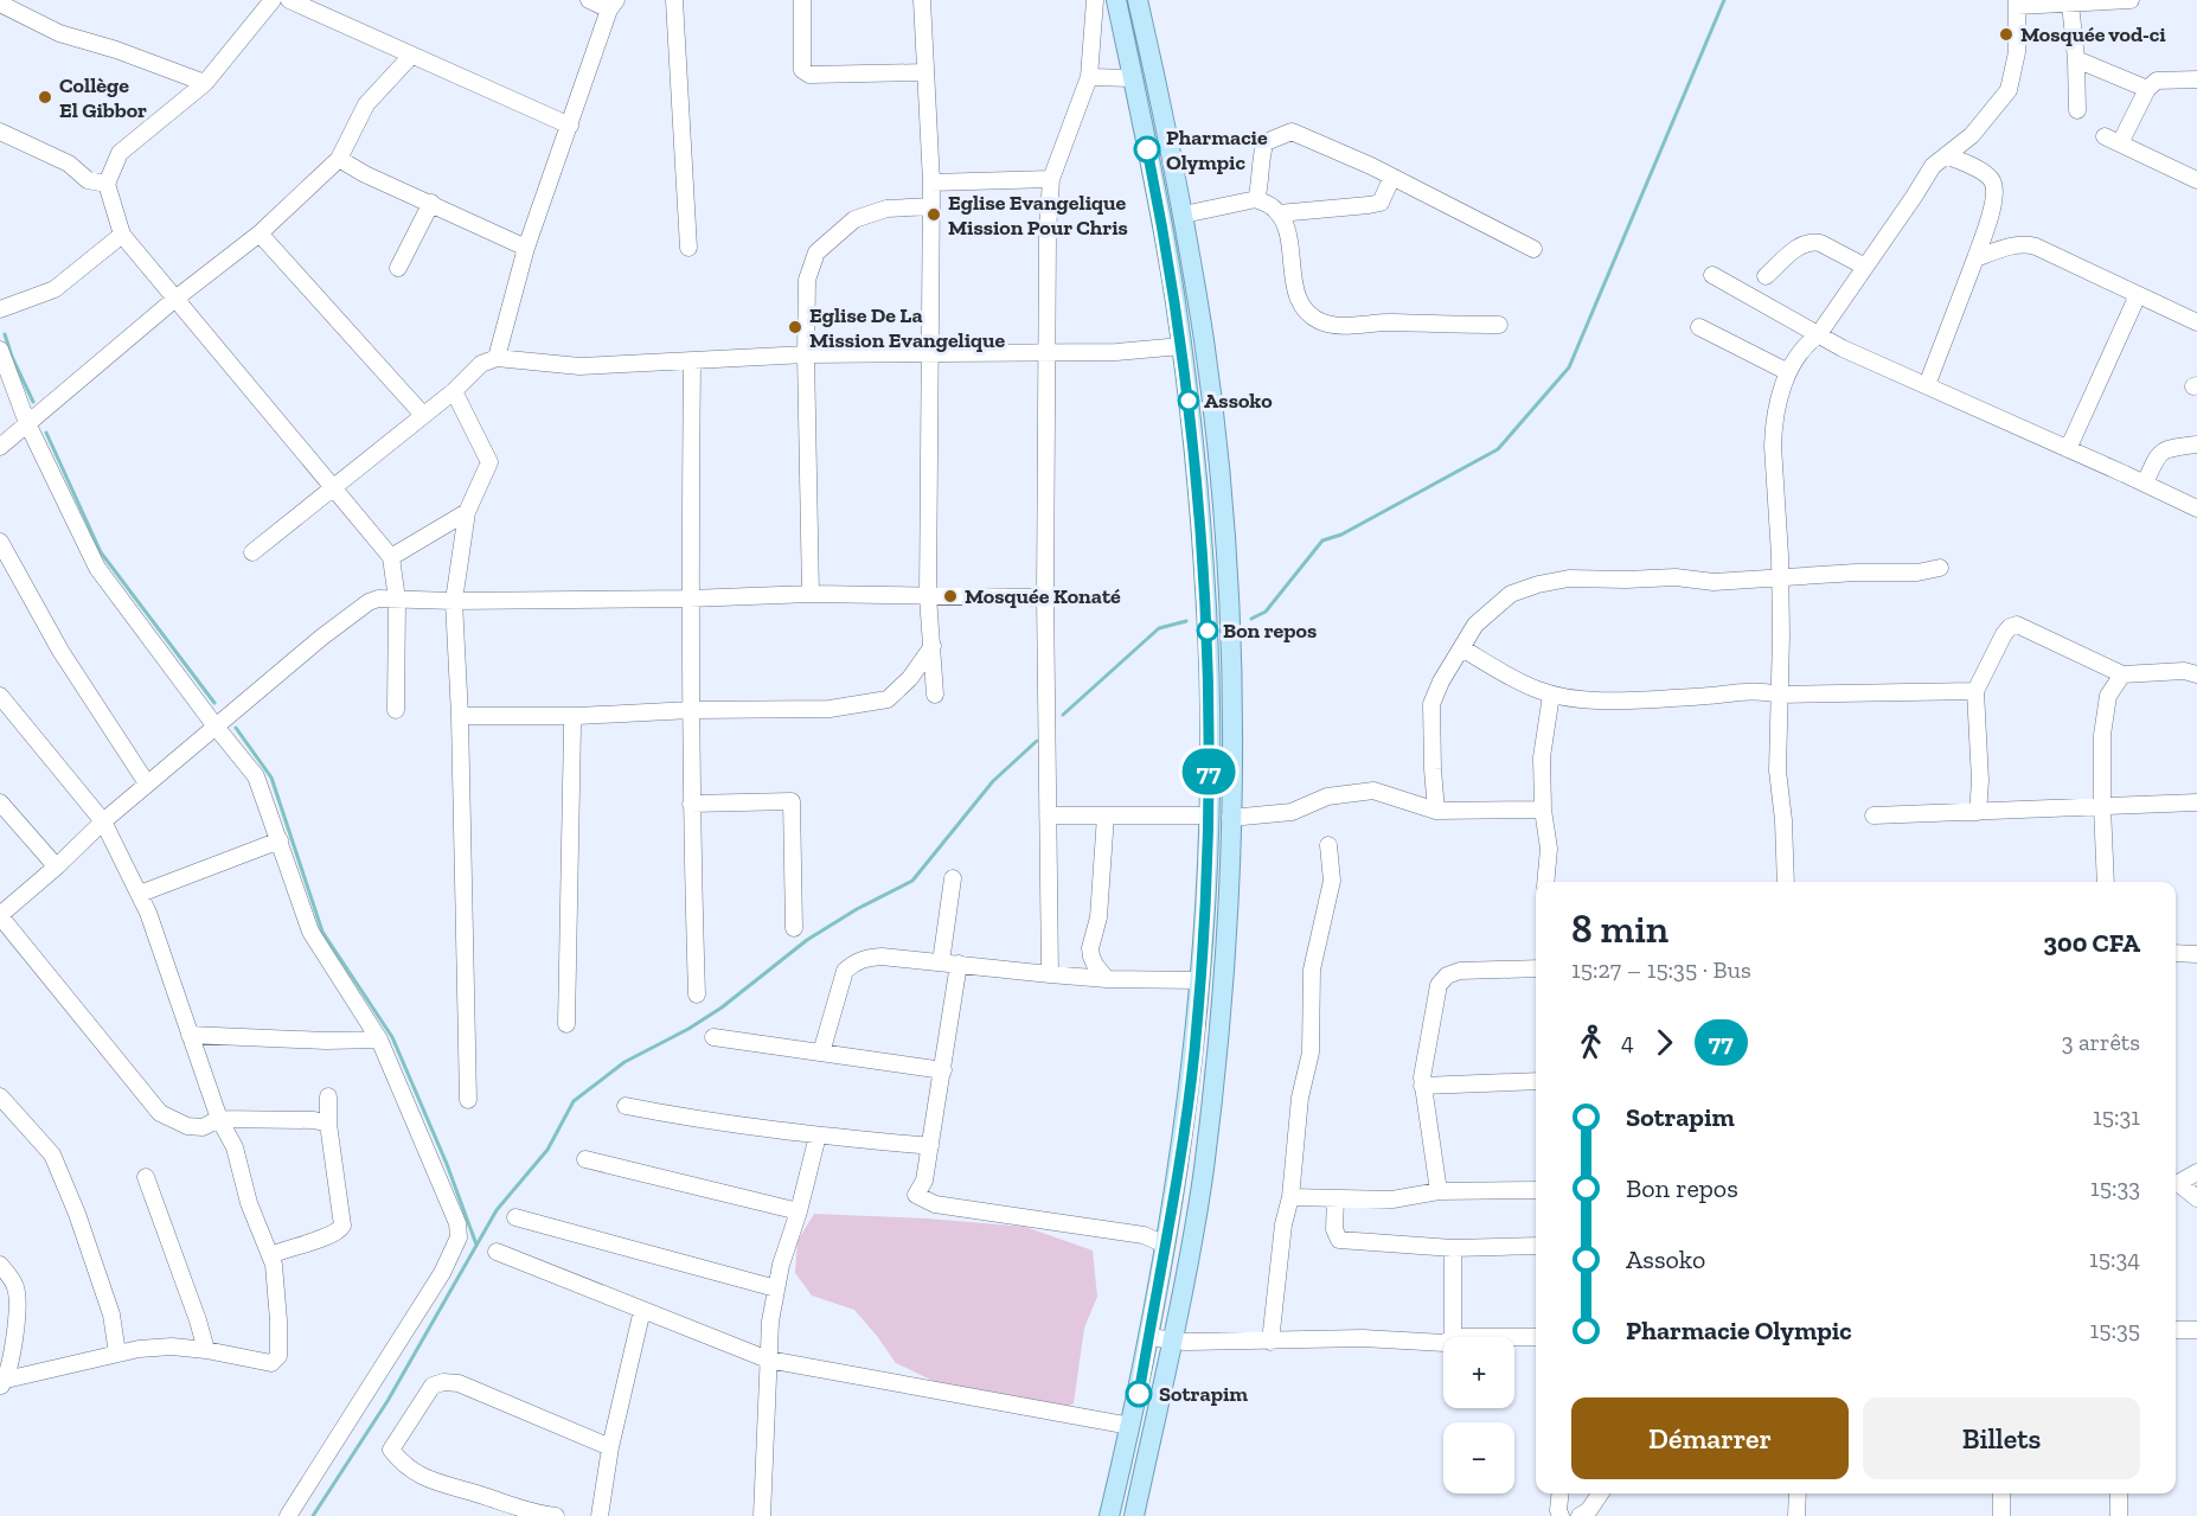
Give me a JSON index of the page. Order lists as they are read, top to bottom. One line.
{"places":["Mosquée vod-ci","Collège El Gibbor","Pharmacie Olympic","Eglise Evangelique Mission Pour Chris","Eglise De La Mission Evangelique","Assoko","Mosquée Konaté","Bon repos","Sotrapim"],"lines":["bus line 77"],"page":{"on_map":"77","heading":["8 min","15:27 – 15:35 · Bus","300 CFA"],"legs":["4","77","3 arrêts"],"list":[{"name":"Sotrapim","value":"15:31"},{"name":"Bon repos","value":"15:33"},{"name":"Assoko","value":"15:34"},{"name":"Pharmacie Olympic","value":"15:35"}],"map_buttons":["+","−"],"buttons":["Démarrer","Billets"]}}
